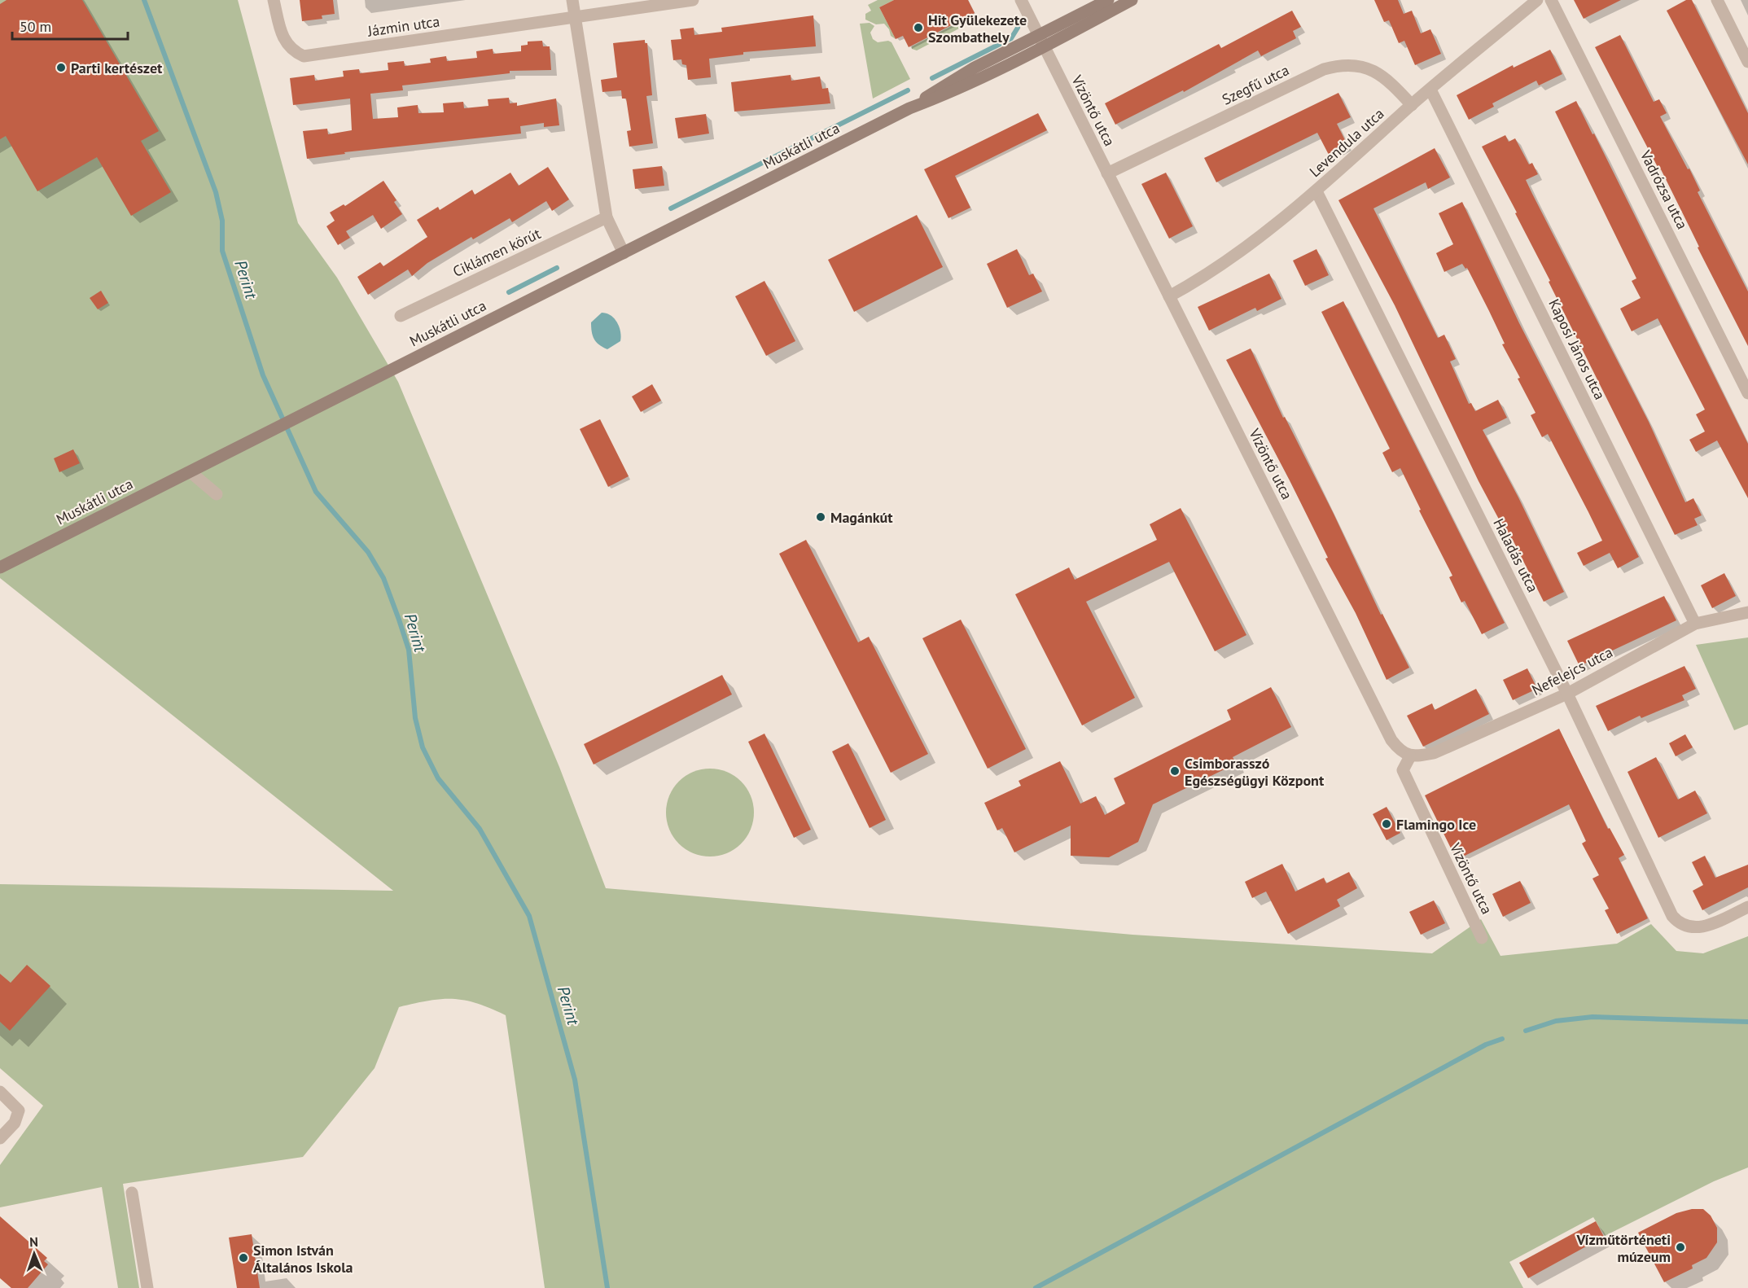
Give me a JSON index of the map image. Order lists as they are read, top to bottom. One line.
{"streets":{"main road":["Muskátli utca"],"street":["Jázmin utca","Szegfű utca","Vízöntő utca","Levendula utca","Vadrózsa utca","Ciklámen körút","Kaposi János utca","Haladás utca","Nefelejcs utca"]},"crossings":[["Szegfű utca","Vízöntő utca"],["Szegfű utca","Levendula utca"],["Vízöntő utca","Levendula utca"],["Vízöntő utca","Muskátli utca"],["Vízöntő utca","Nefelejcs utca"],["Levendula utca","Kaposi János utca"],["Levendula utca","Haladás utca"],["Kaposi János utca","Nefelejcs utca"],["Haladás utca","Nefelejcs utca"]],"water":["Perint"],"places":["Hit Gyülekezete Szombathely","Parti kertészet","Magánkút","Csimborasszó Egészségügyi Központ","Flamingo Ice","Vízműtörténeti múzeum","Simon István Általános Iskola"],"scale_bar":"50 m","north":"top"}
